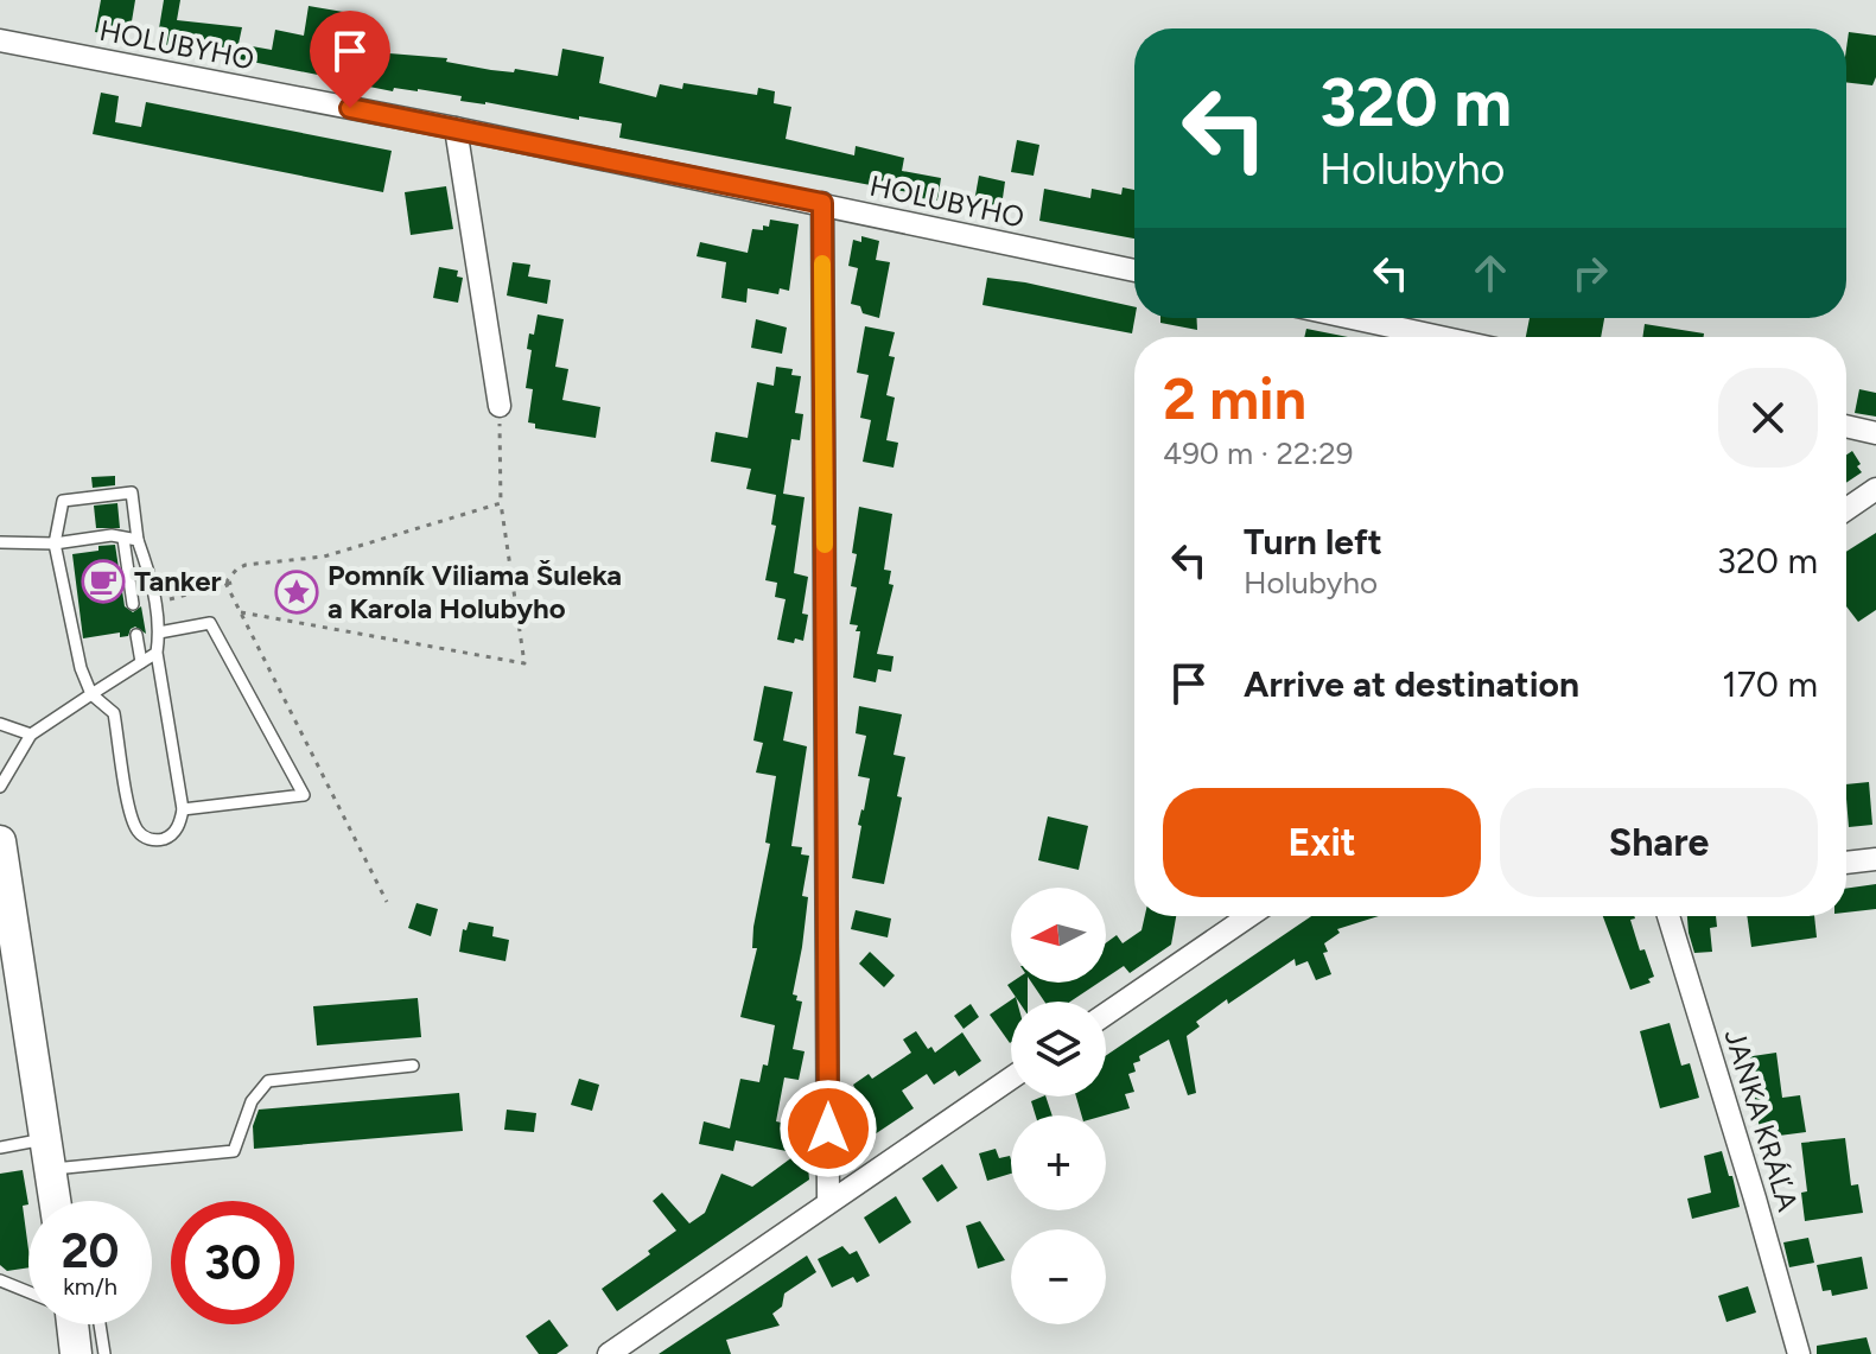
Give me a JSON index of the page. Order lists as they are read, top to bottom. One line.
{"streets":{"street":["HOLUBYHO","JANKA KRÁĽA"]},"places":{"cafe":["Tanker"],"place":["Pomník Viliama Šuleka a Karola Holubyho"]},"north":"left","page":{"turn":["320 m","Holubyho"],"heading":["2 min","490 m · 22:29"],"list":[{"name":"Turn left","note":"Holubyho","value":"320 m"},{"name":"Arrive at destination","value":"170 m"}],"buttons":["Exit","Share"],"map_buttons":["+","−"],"speed":"20 km/h","limit":"30"}}
